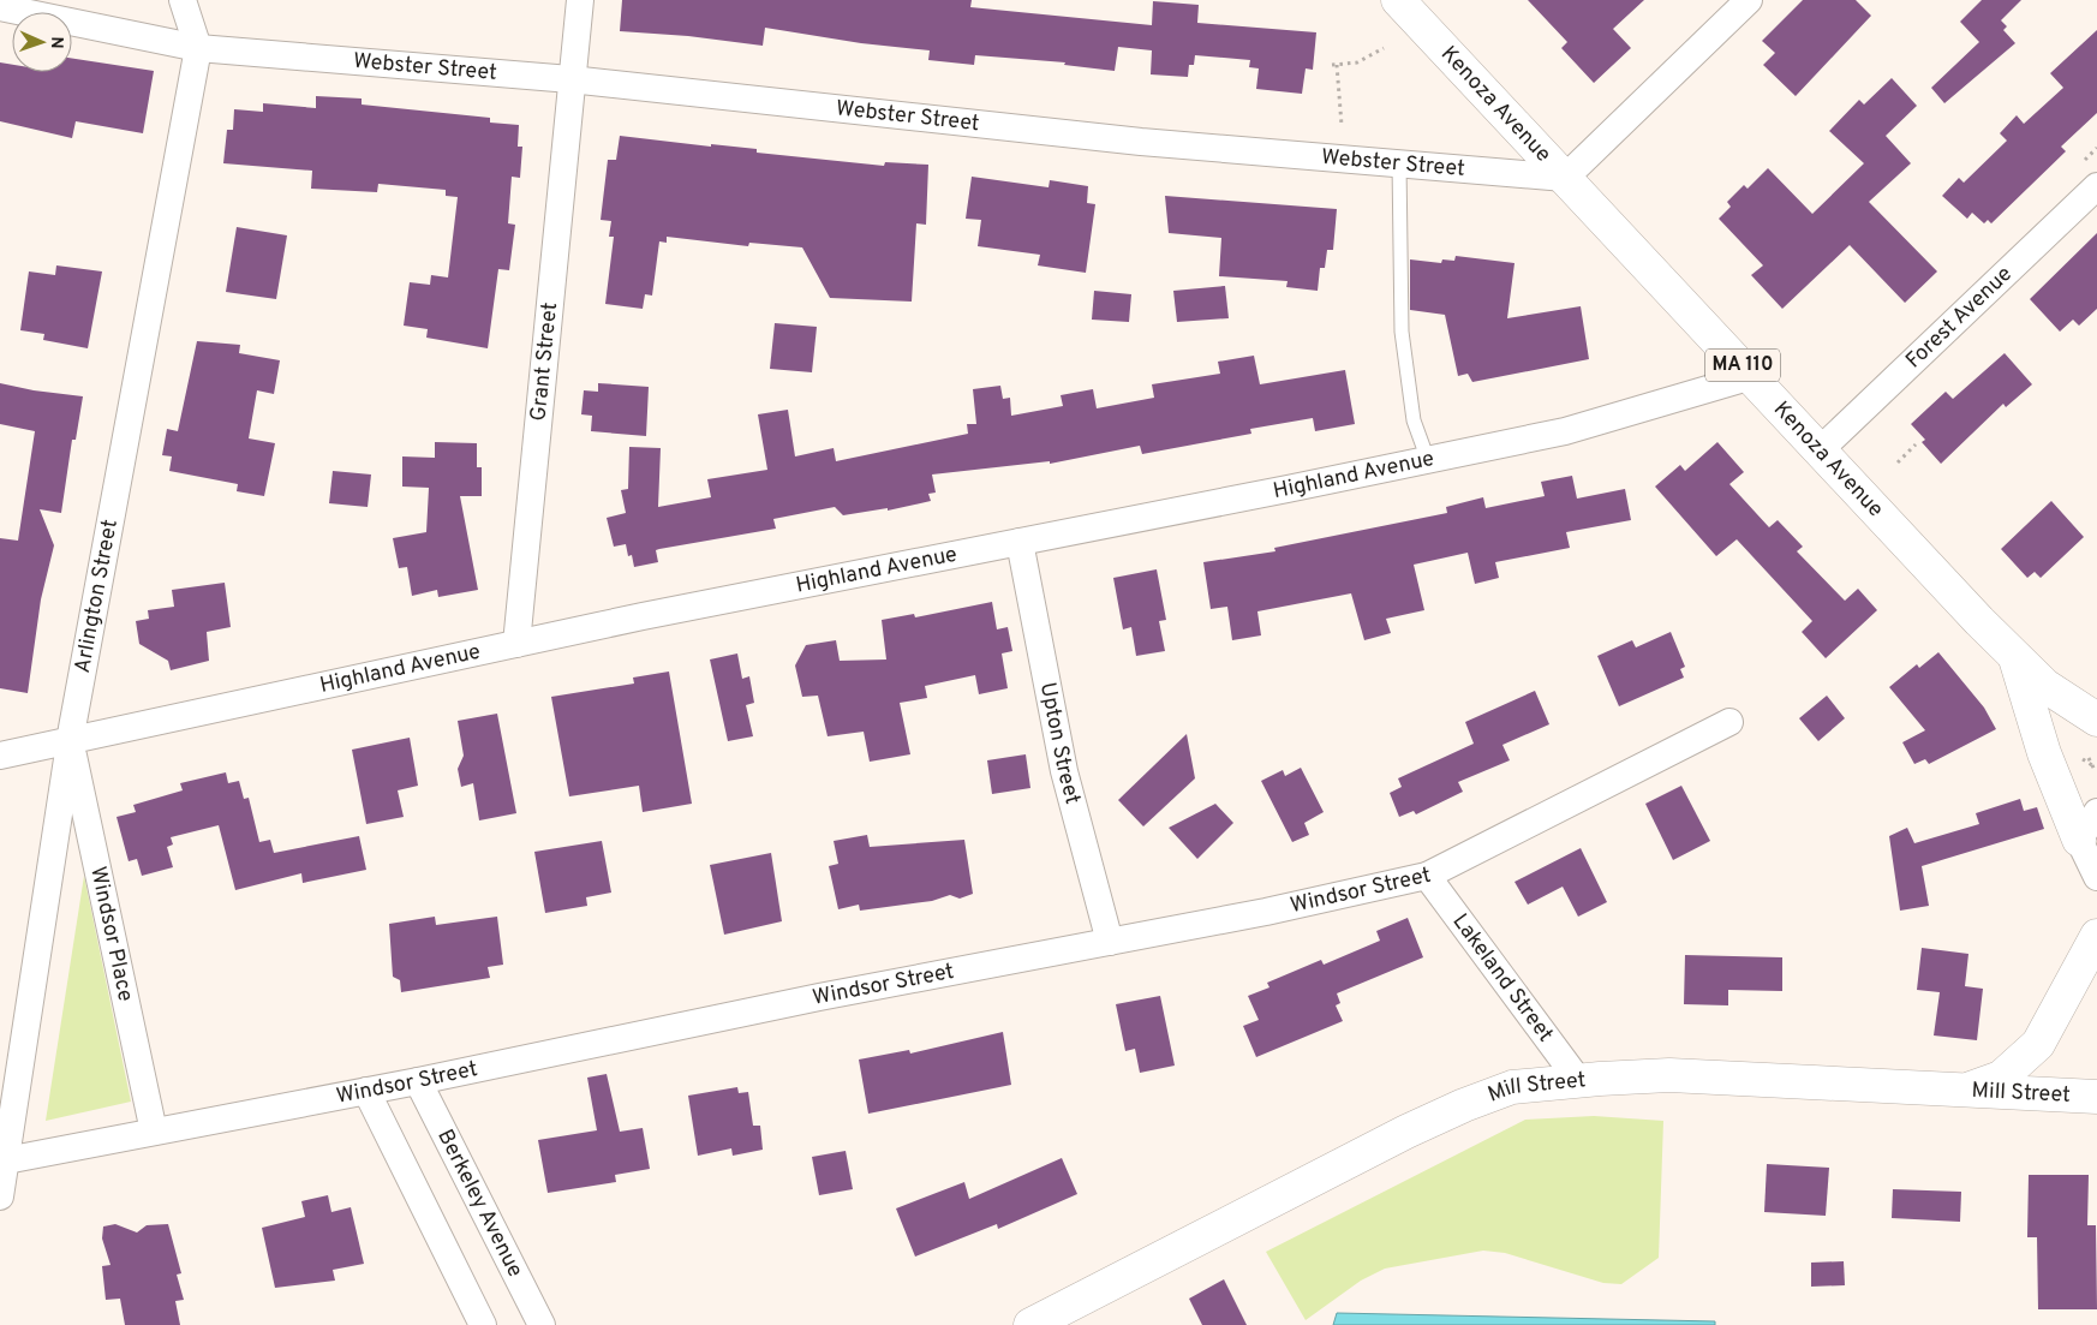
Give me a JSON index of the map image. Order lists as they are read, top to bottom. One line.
{"streets":{"main road":["Kenoza Avenue","MA 110","Mill Street"],"street":["Webster Street","Forest Avenue","Grant Street","Highland Avenue","Arlington Street","Upton Street","Windsor Street","Windsor Place","Lakeland Street","Berkeley Avenue"]},"crossings":[["Webster Street","Kenoza Avenue"],["Webster Street","Grant Street"],["Webster Street","Arlington Street"],["Kenoza Avenue","Forest Avenue"],["Kenoza Avenue","Highland Avenue"],["Grant Street","Highland Avenue"],["Highland Avenue","Arlington Street"],["Highland Avenue","Upton Street"],["Highland Avenue","Windsor Place"],["Arlington Street","Windsor Street"],["Arlington Street","Windsor Place"],["Upton Street","Windsor Street"],["Windsor Street","Windsor Place"],["Windsor Street","Lakeland Street"],["Windsor Street","Berkeley Avenue"],["Lakeland Street","Mill Street"]],"north":"right"}
